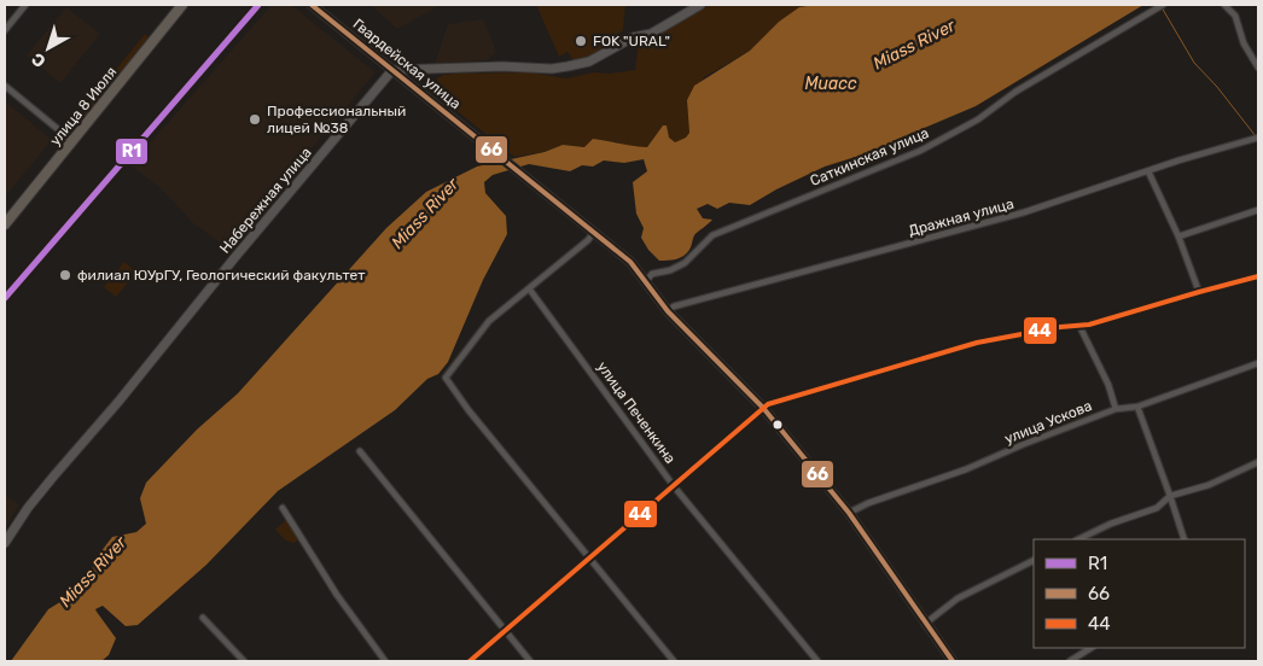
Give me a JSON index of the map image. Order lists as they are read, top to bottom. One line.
{"streets":{"main road":["улица 8 Июля"],"street":["Гвардейская улица","Саткинская улица","Набережная улица","Дражная улица","улица Печенкина","улица Ускова"]},"crossings":[["Гвардейская улица","Саткинская улица"],["Гвардейская улица","Набережная улица"],["Гвардейская улица","Дражная улица"],["Гвардейская улица","улица Ускова"]],"water":["Miass River","Миасс"],"places":["FOK \"URAL\"","Профессиональный лицей №38","филиал ЮУрГУ, Геологический факультет"],"lines":["transit line R1","transit line 66","transit line 44"],"legend":["R1","66","44"],"north":"bottom left"}
